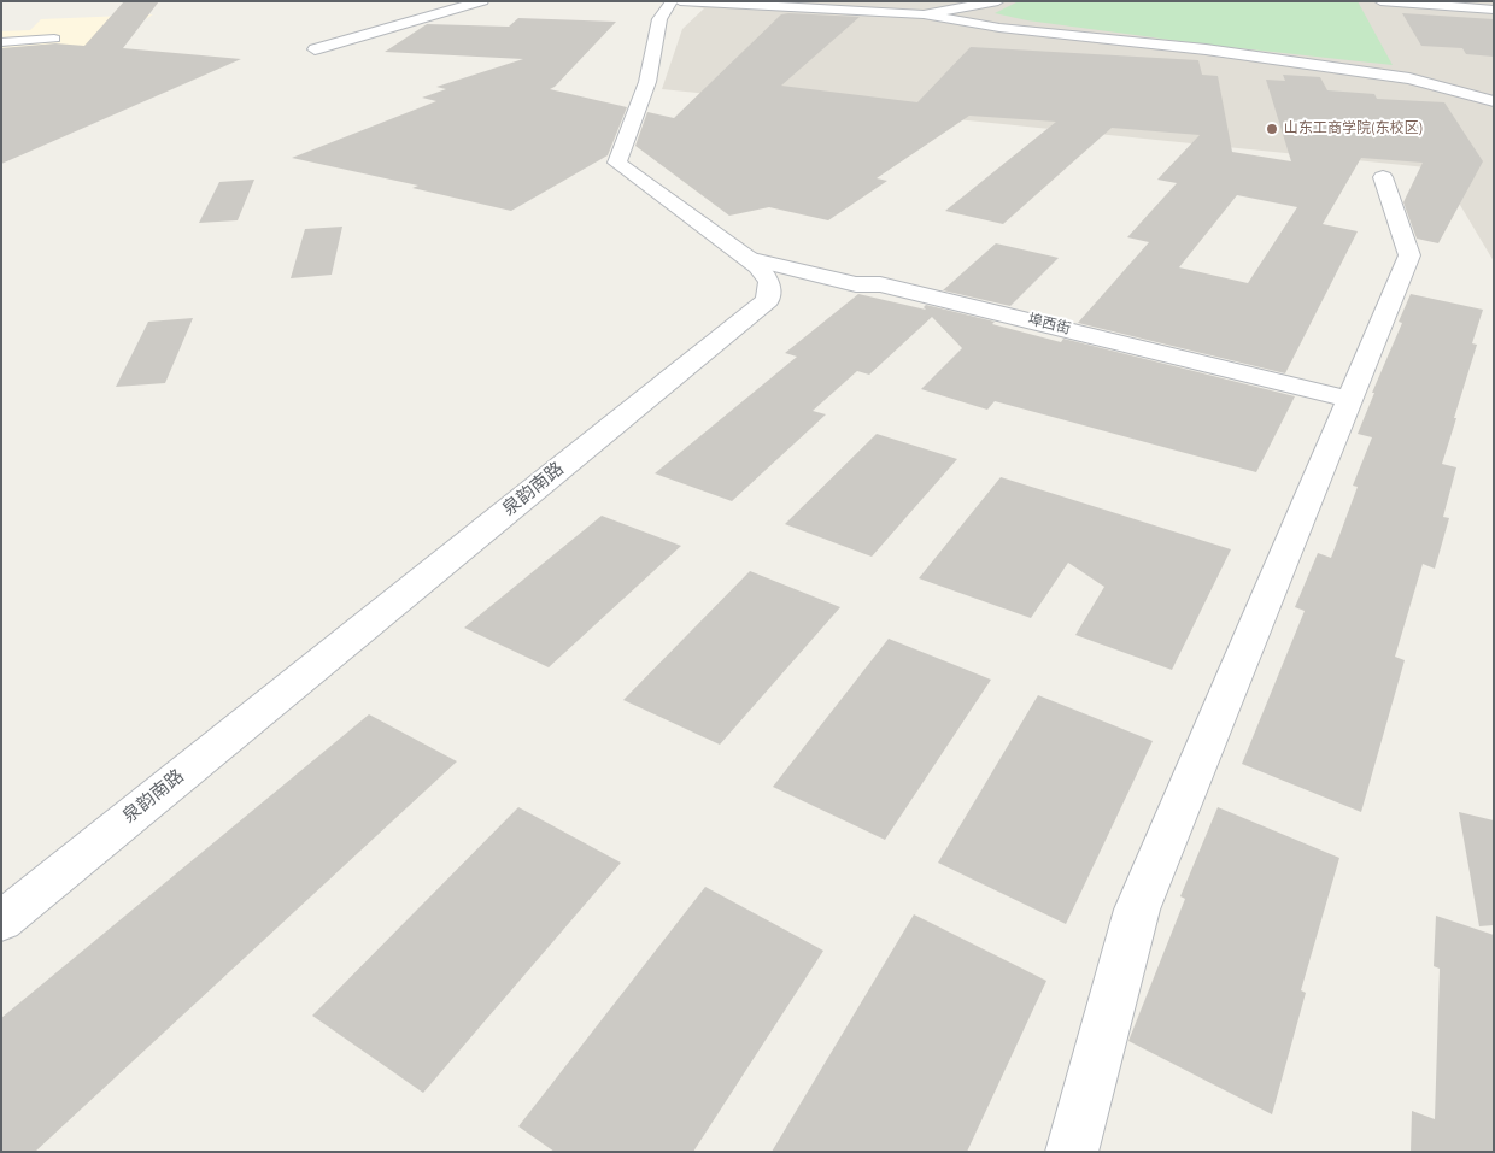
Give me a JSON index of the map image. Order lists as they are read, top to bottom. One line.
{"streets":{"street":["埠西街","泉韵南路"]},"crossings":[["埠西街","泉韵南路"]],"places":["山东工商学院(东校区)"]}
